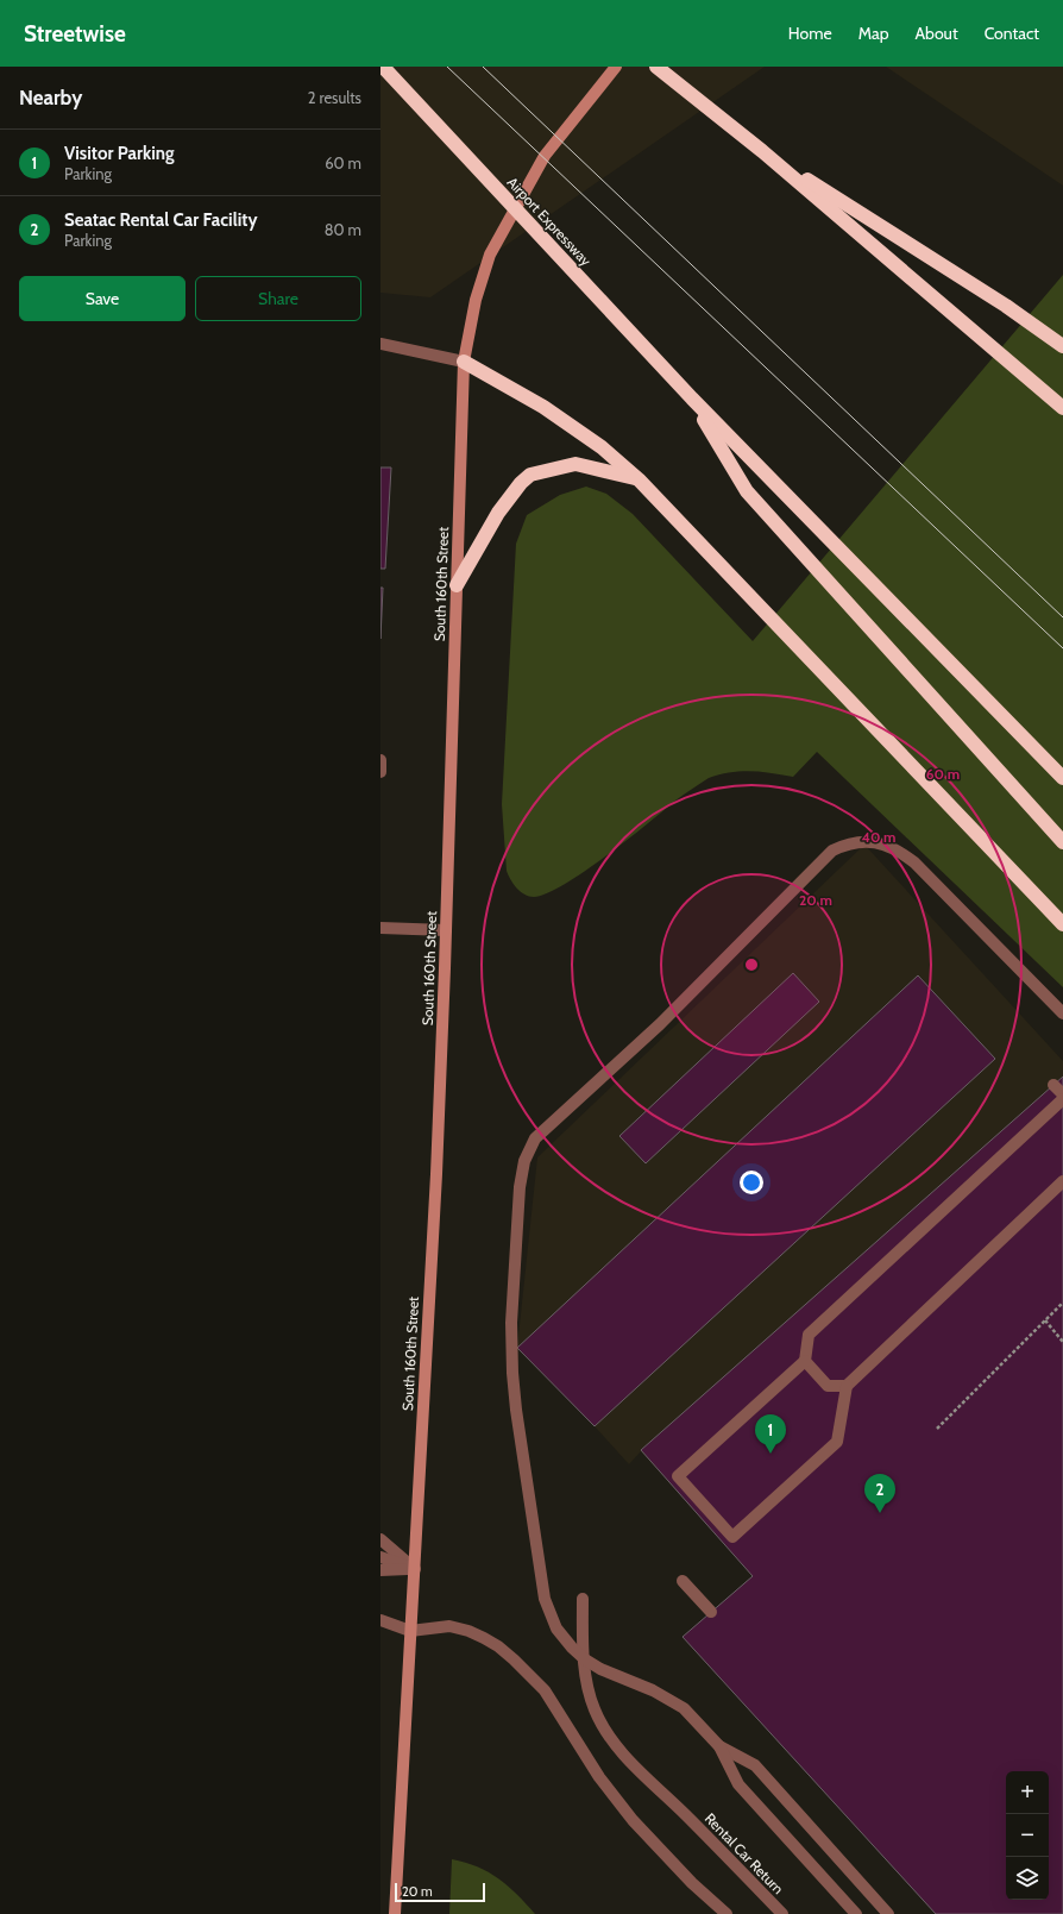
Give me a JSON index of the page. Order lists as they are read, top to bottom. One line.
{"streets":{"highway":["Airport Expressway"],"main road":["South 160th Street"],"lane":["Rental Car Return"]},"scale_bar":"20 m","page":{"header":"Streetwise","nav":["Home","Map","About","Contact"],"heading":["Nearby","2 results"],"list":[{"mark":"1","name":"Visitor Parking","note":"Parking","value":"60 m"},{"mark":"2","name":"Seatac Rental Car Facility","note":"Parking","value":"80 m"}],"buttons":["Save","Share"],"pins":["1","2"],"map_buttons":["+","−"],"scale":"20 m"},"rings":["60 m","40 m","20 m"]}
